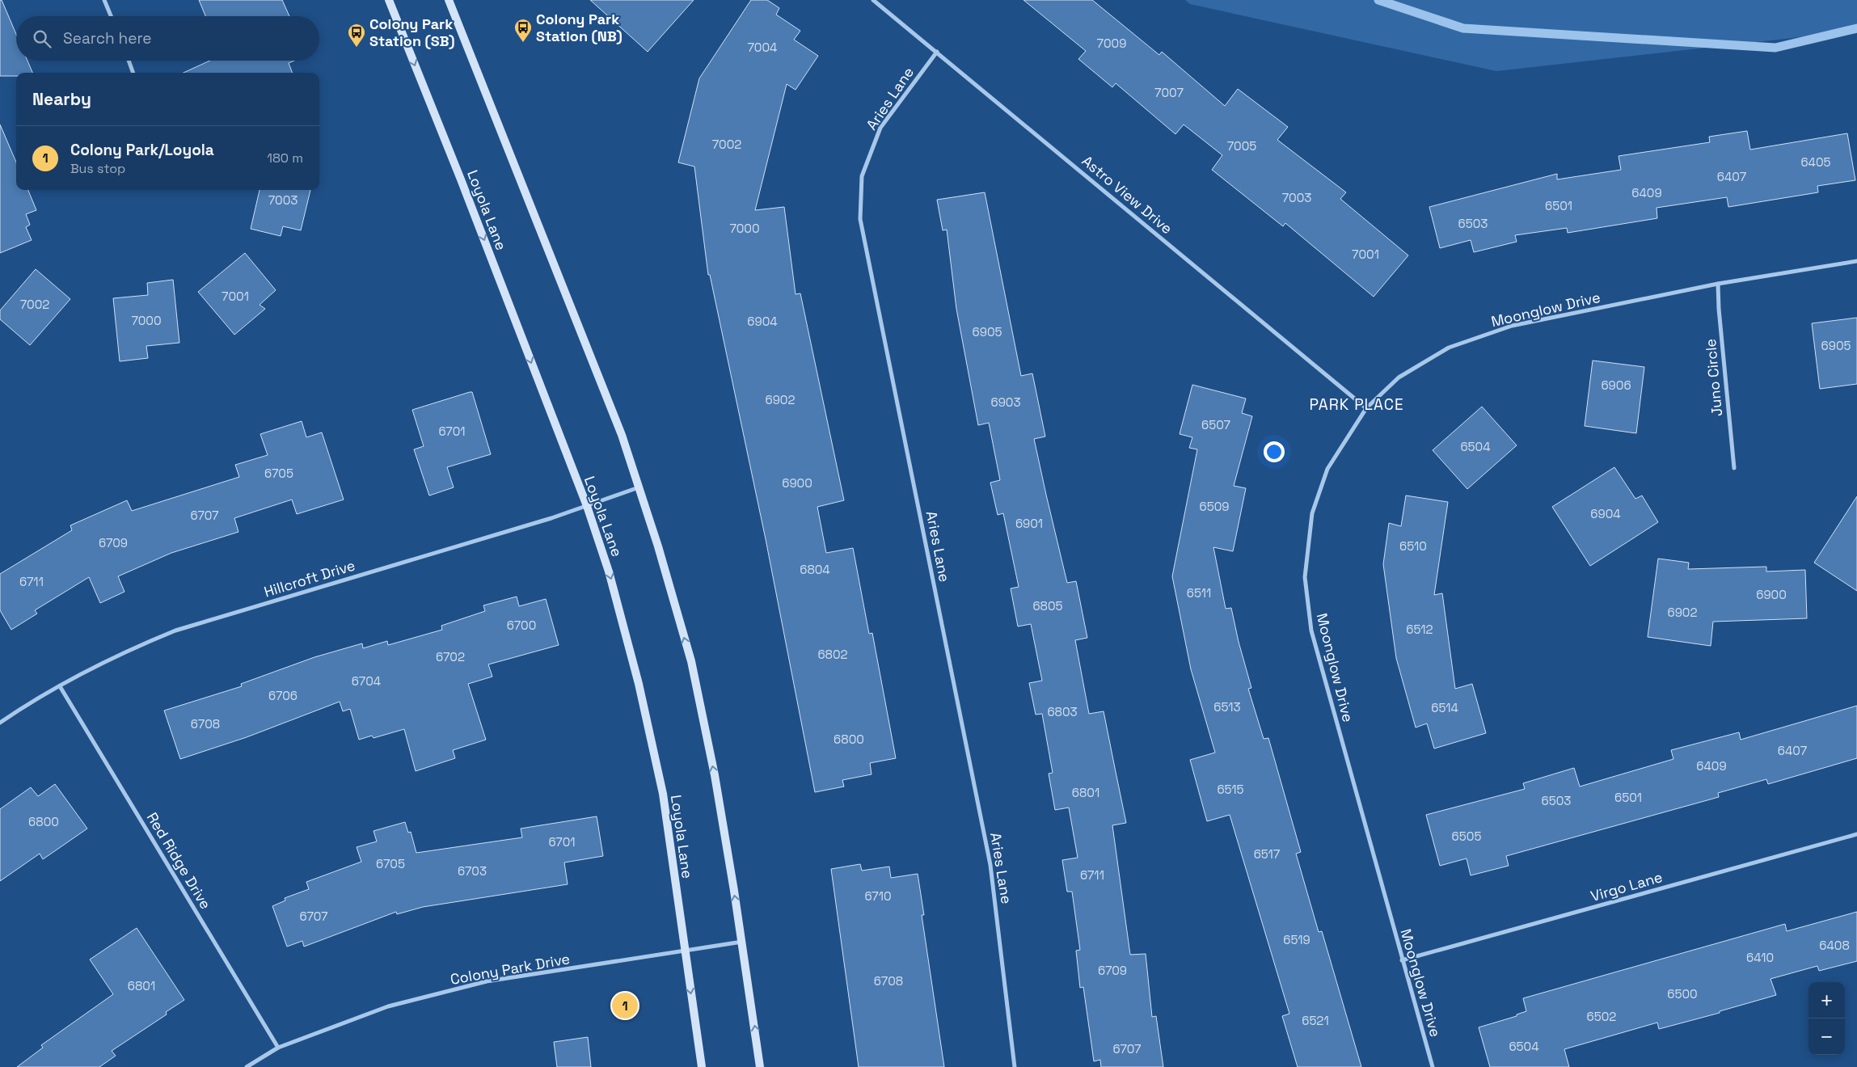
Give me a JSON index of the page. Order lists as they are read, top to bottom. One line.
{"streets":{"main road":["Loyola Lane"],"street":["Aries Lane","Astro View Drive","Moonglow Drive","Juno Circle","Hillcroft Drive","Red Ridge Drive","Virgo Lane","Colony Park Drive"]},"crossings":[["Aries Lane","Astro View Drive"],["Astro View Drive","Moonglow Drive"],["Loyola Lane","Hillcroft Drive"],["Loyola Lane","Colony Park Drive"],["Moonglow Drive","Juno Circle"],["Moonglow Drive","Virgo Lane"],["Hillcroft Drive","Red Ridge Drive"],["Red Ridge Drive","Colony Park Drive"]],"districts":["PARK PLACE"],"places":{"bus stop":["Colony Park Station (NB)","Colony Park Station (SB)"]},"house_numbers":["7009","7004","7007","7002","7005","6405","6407","6409","7003","7003","6501","6503","7000","7001","7001","7002","7000","6904","6905","6905","6906","6902","6903","6507","6701","6504","6705","6900","6509","6904","6707","6901","6709","6510","6804","6711","6511","6900","6805","6902","6700","6512","6802","6702","6704","6706","6513","6514","6803","6708","6800","6407","6409","6515","6801","6501","6503","6800","6505","6701","6517","6705","6703","6711","6710","6707","6519","6408","6410","6709","6708","6801","6500","6502","6521","6504","6707"],"page":{"search":"Search here","heading":"Nearby","list":[{"mark":"1","name":"Colony Park/Loyola","note":"Bus stop","value":"180 m"}],"map_buttons":["+","−"],"pins":"1"}}
